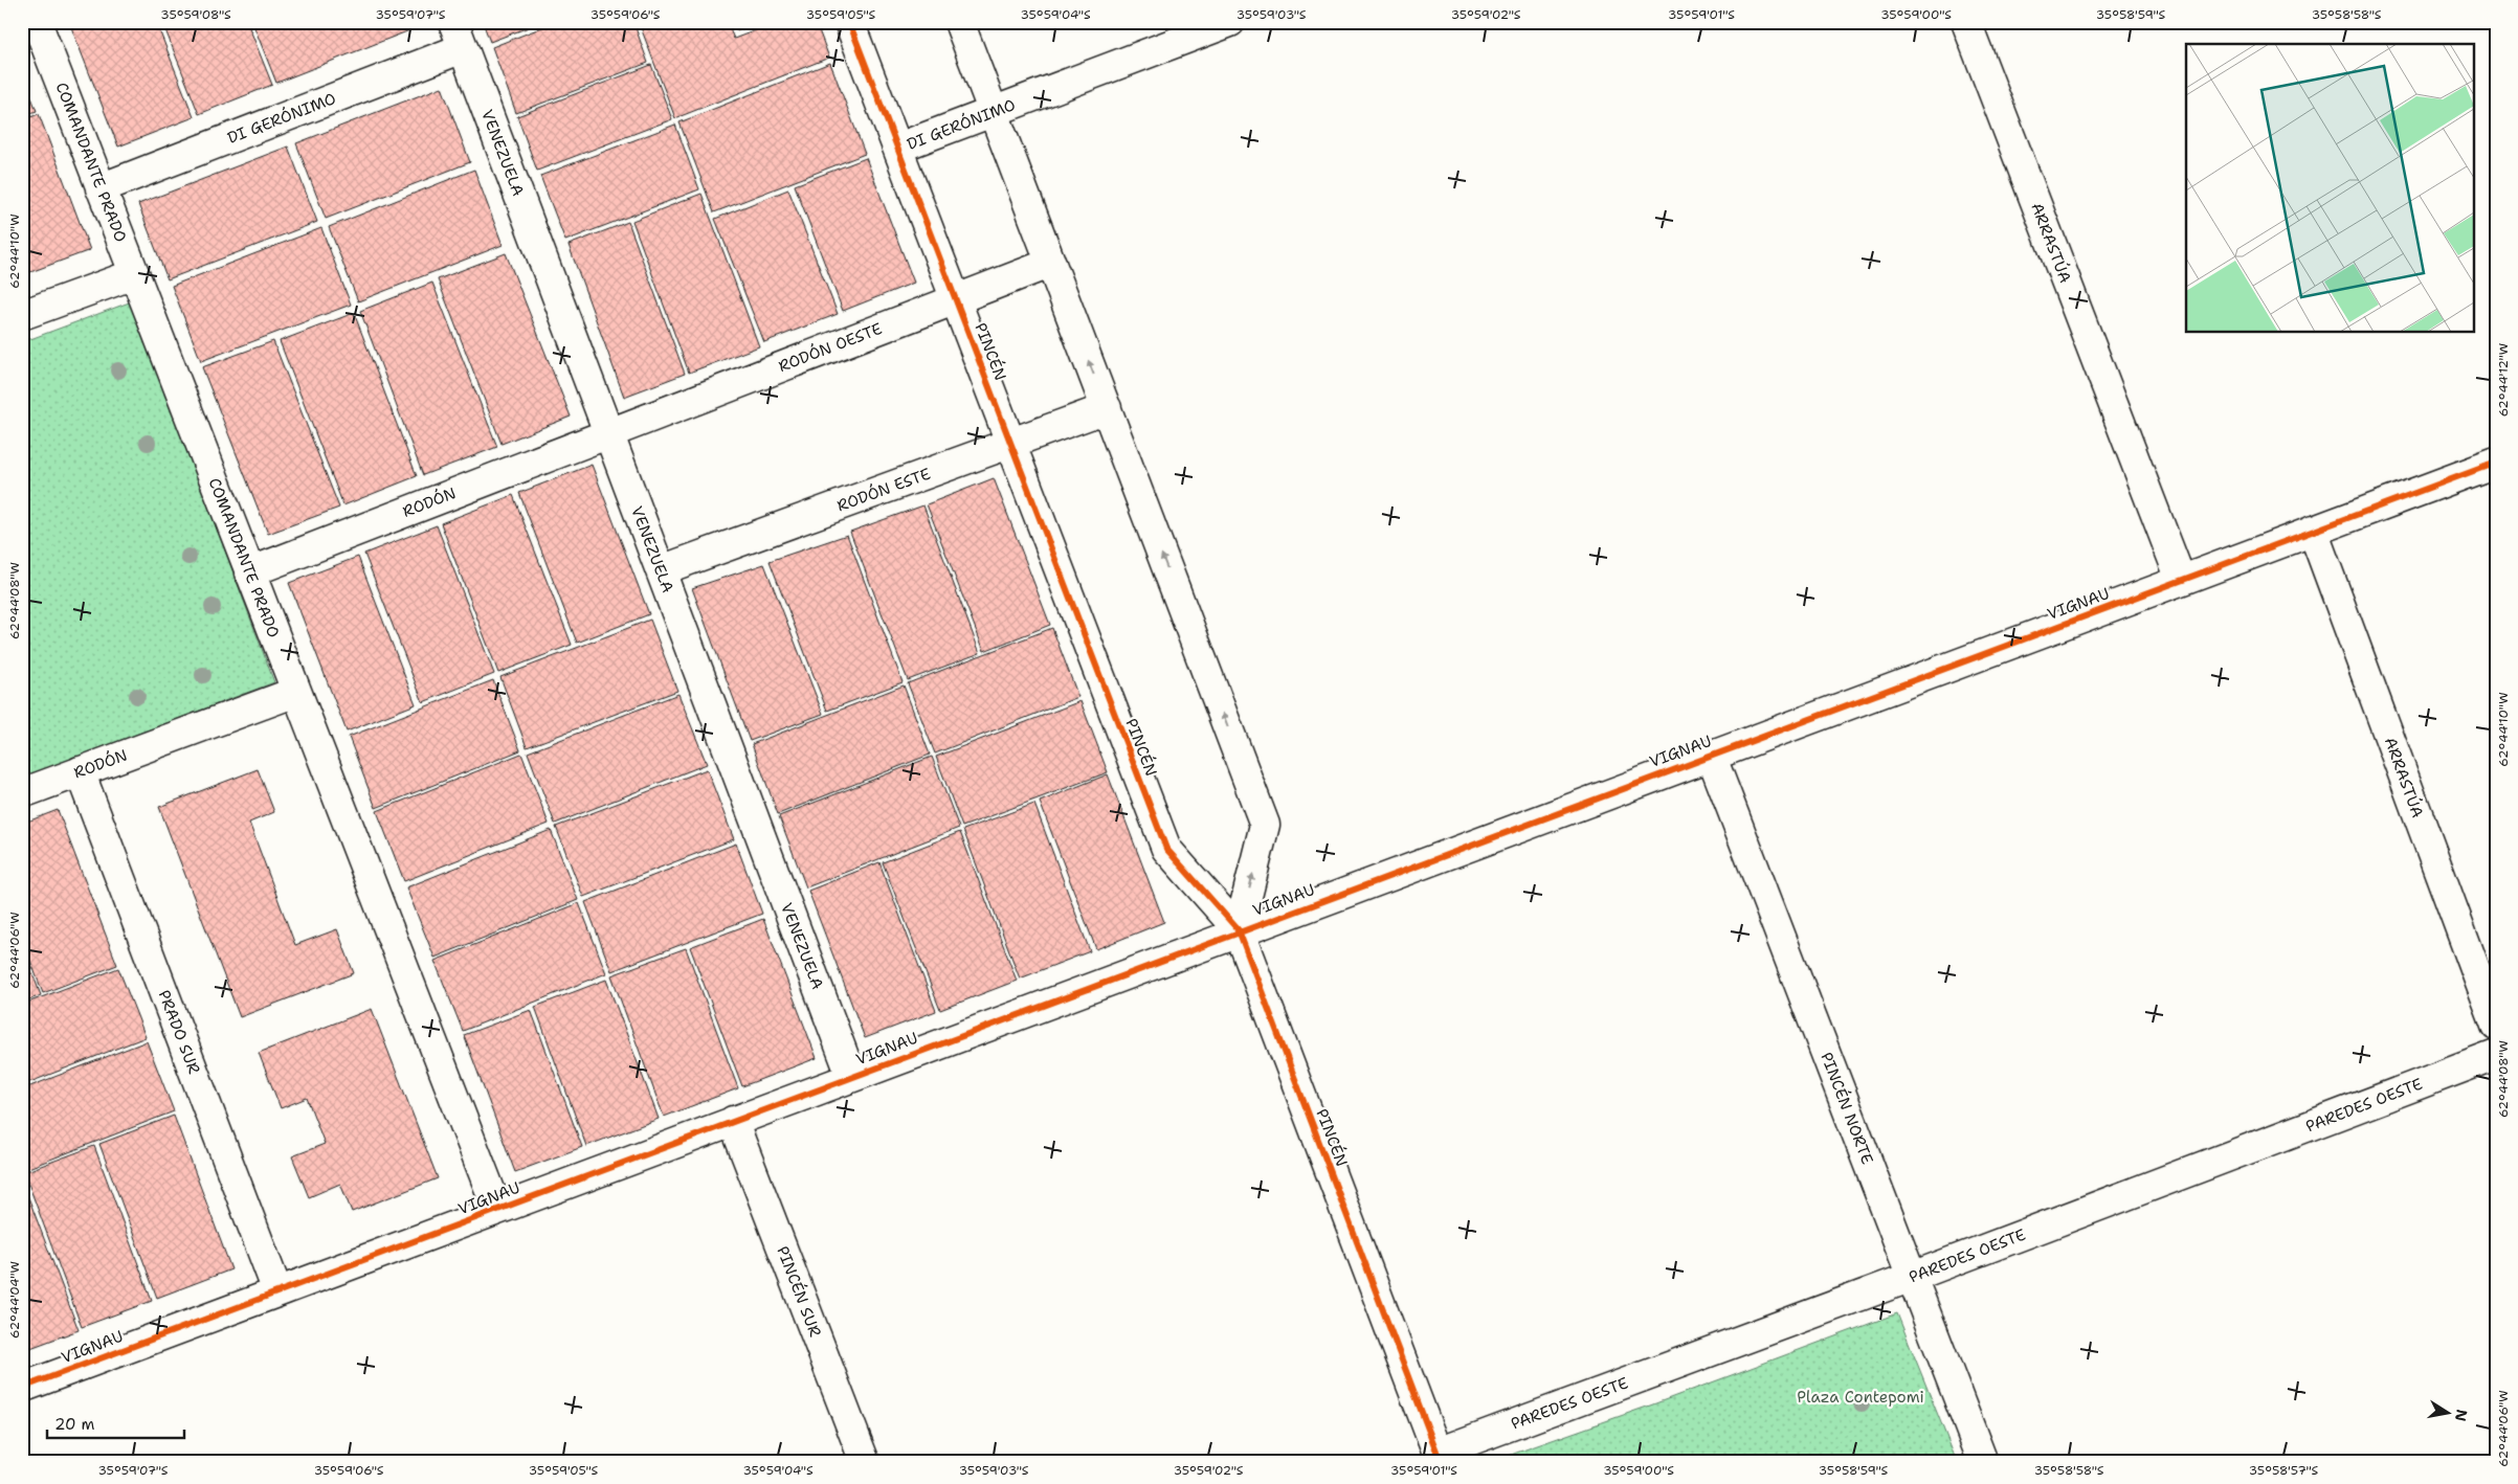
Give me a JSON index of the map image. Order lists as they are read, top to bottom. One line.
{"streets":{"street":["DI GERÓNIMO","VENEZUELA","COMANDANTE PRADO","ARRASTÚA","RODÓN OESTE","PINCÉN","RODÓN ESTE","RODÓN","VIGNAU","PRADO SUR","PAREDES OESTE","PINCÉN NORTE","PINCÉN SUR"]},"crossings":[["DI GERÓNIMO","VENEZUELA"],["DI GERÓNIMO","COMANDANTE PRADO"],["DI GERÓNIMO","PINCÉN"],["VENEZUELA","RODÓN OESTE"],["VENEZUELA","RODÓN ESTE"],["VENEZUELA","RODÓN"],["VENEZUELA","VIGNAU"],["COMANDANTE PRADO","RODÓN"],["COMANDANTE PRADO","VIGNAU"],["ARRASTÚA","VIGNAU"],["RODÓN OESTE","PINCÉN"],["RODÓN OESTE","RODÓN"],["PINCÉN","RODÓN ESTE"],["PINCÉN","VIGNAU"],["PINCÉN","PAREDES OESTE"],["RODÓN","PRADO SUR"],["VIGNAU","PRADO SUR"],["VIGNAU","PINCÉN NORTE"],["VIGNAU","PINCÉN SUR"],["PAREDES OESTE","PINCÉN NORTE"]],"parks":["Plaza Contepomi"],"scale_bar":"20 m","north":"right","coordinates":["35°59'08\"S","35°59'07\"S","35°59'06\"S","35°59'05\"S","35°59'04\"S","35°59'03\"S","35°59'02\"S","35°59'01\"S","35°59'00\"S","35°58'59\"S","35°58'58\"S","62°44'10\"W","62°44'12\"W","62°44'08\"W","62°44'06\"W","62°44'04\"W","35°58'57\"S"]}
